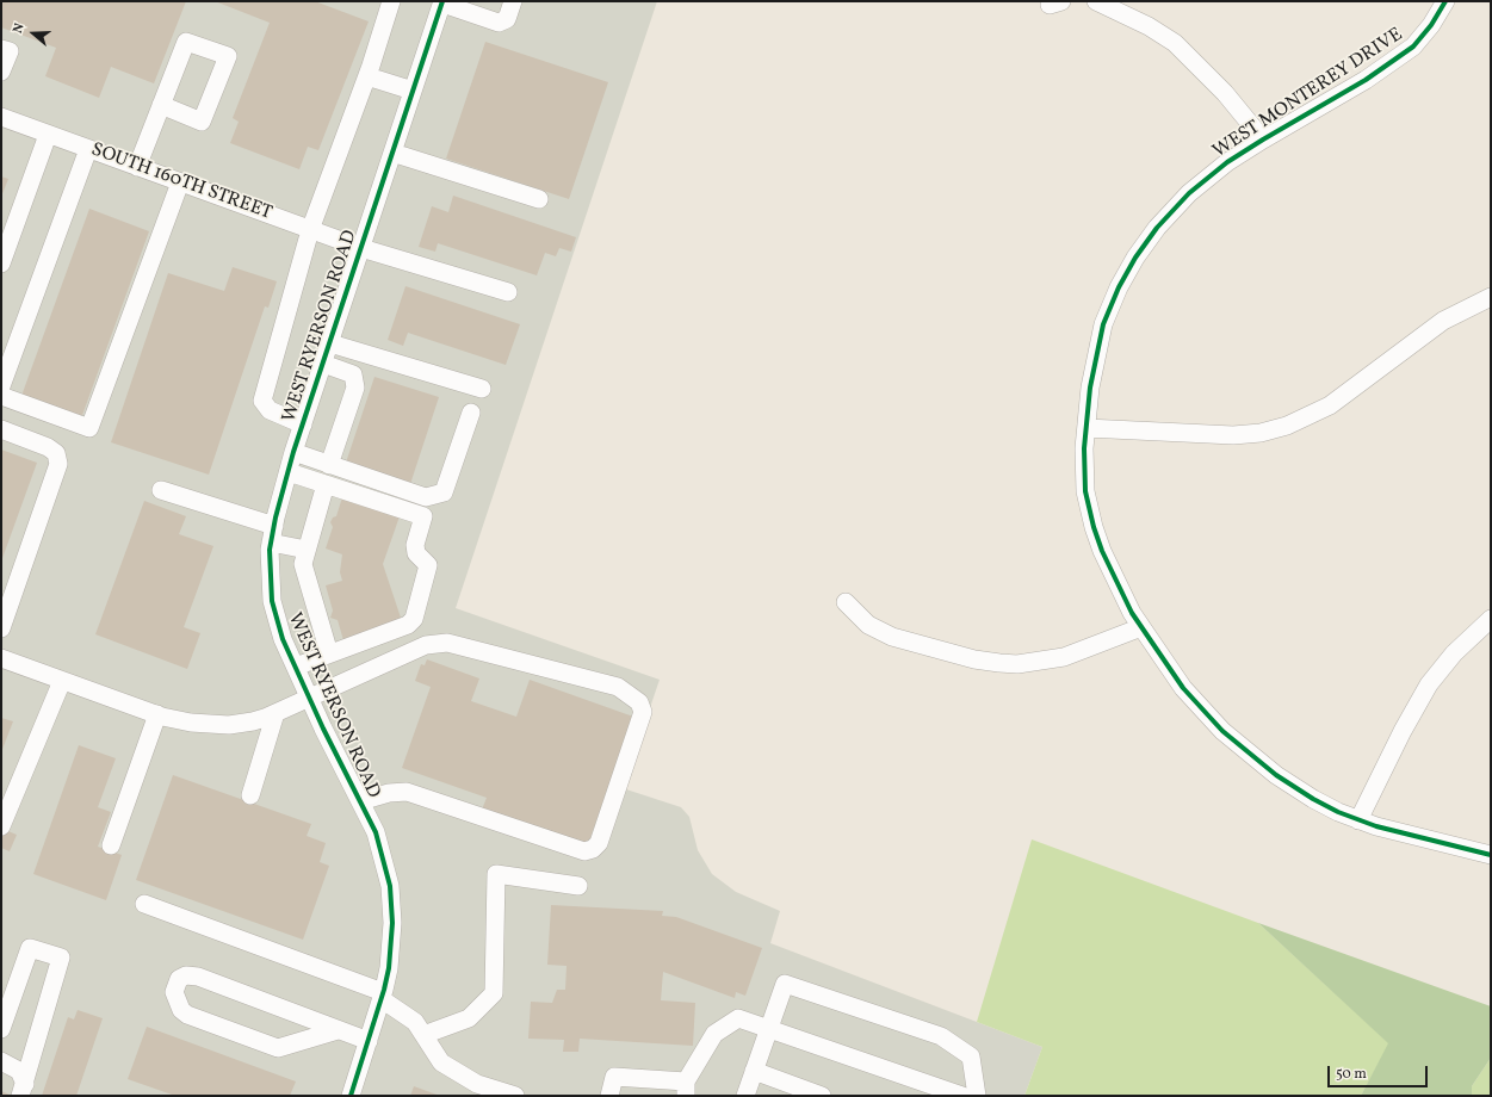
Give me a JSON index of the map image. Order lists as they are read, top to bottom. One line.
{"streets":{"street":["WEST MONTEREY DRIVE","SOUTH 160TH STREET","WEST RYERSON ROAD"]},"crossings":[["SOUTH 160TH STREET","WEST RYERSON ROAD"]],"scale_bar":"50 m","north":"left"}
